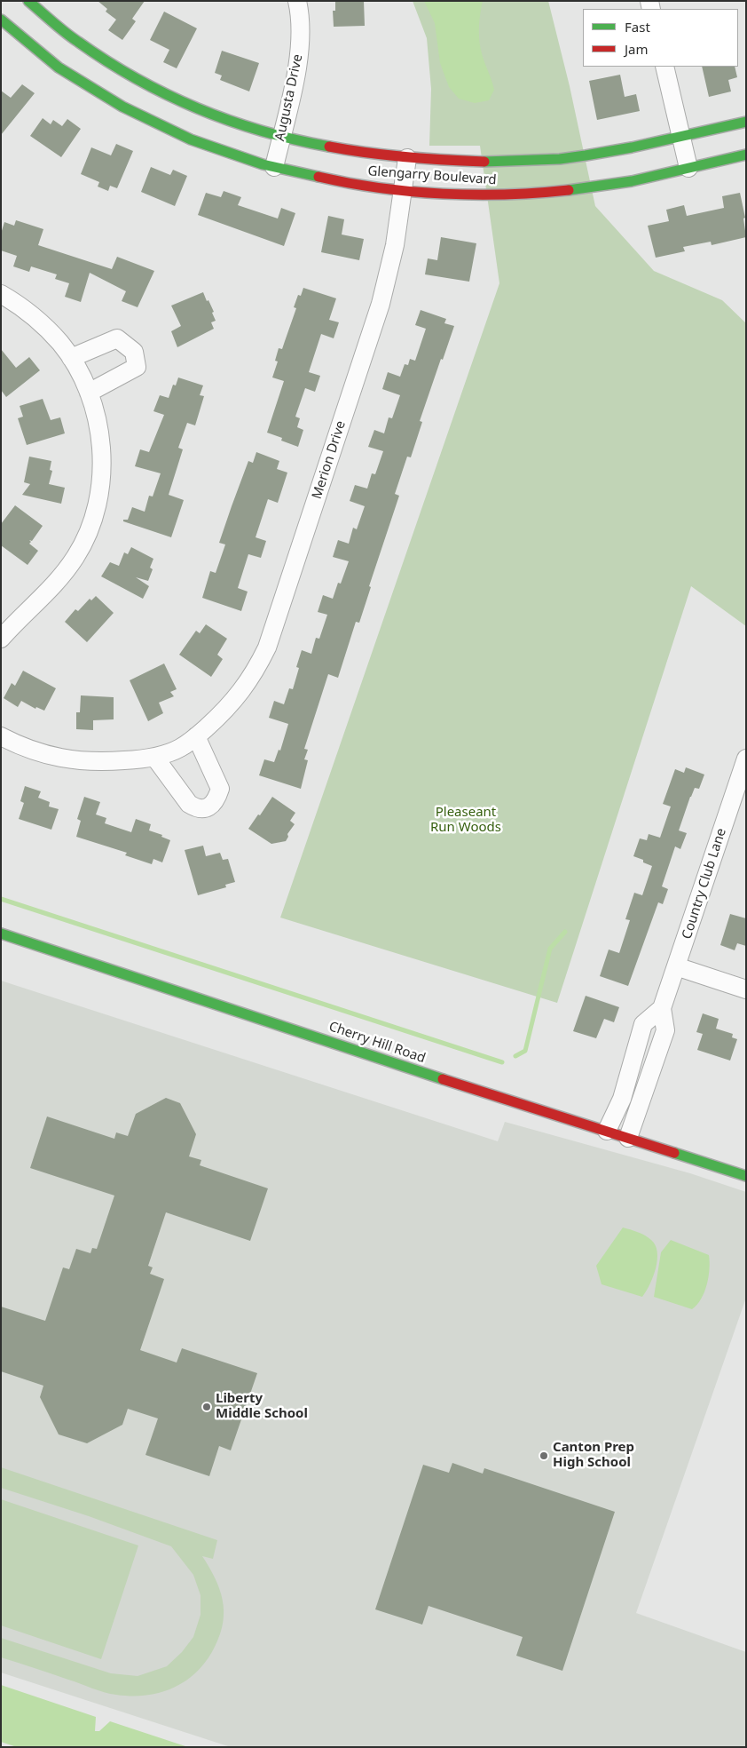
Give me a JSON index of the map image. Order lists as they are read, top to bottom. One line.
{"streets":{"street":["Augusta Drive","Glengarry Boulevard","Merion Drive","Country Club Lane","Cherry Hill Road"]},"crossings":[["Augusta Drive","Glengarry Boulevard"],["Glengarry Boulevard","Merion Drive"],["Country Club Lane","Cherry Hill Road"]],"parks":["Pleaseant Run Woods"],"places":["Liberty Middle School","Canton Prep High School"],"legend":["Fast","Jam"]}
